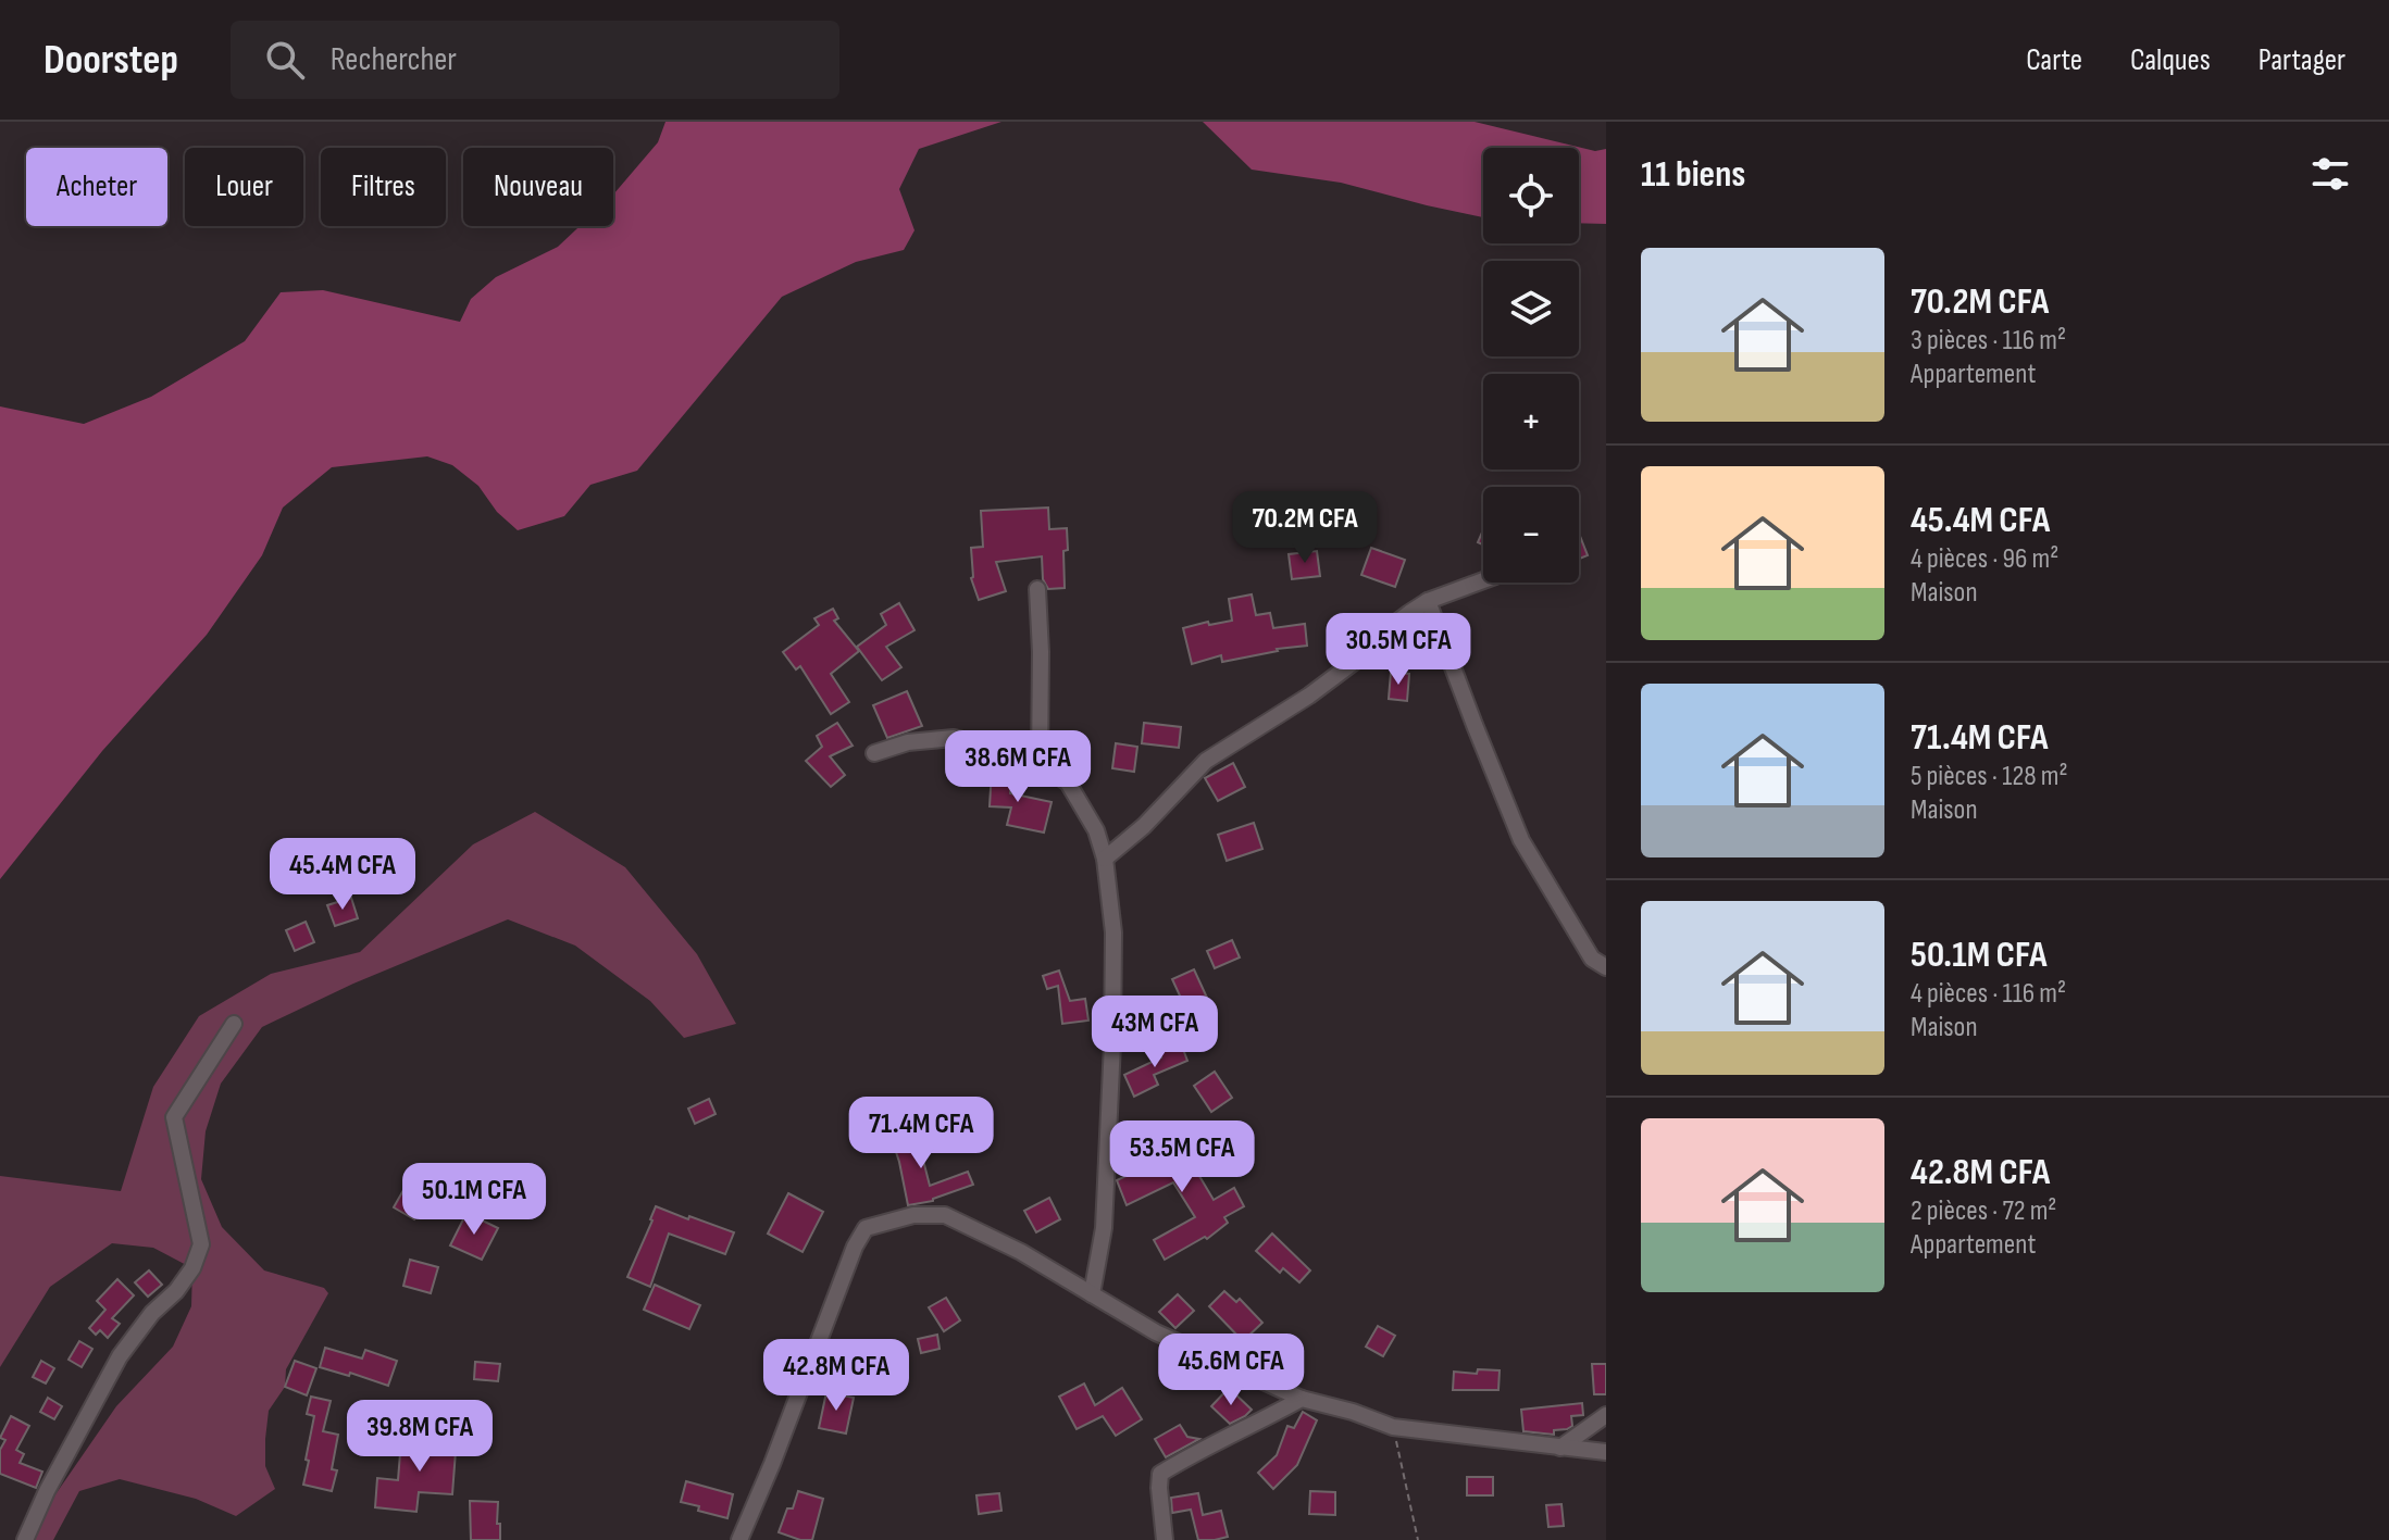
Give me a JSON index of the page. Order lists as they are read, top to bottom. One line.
{"page":{"header":"Doorstep","search":"Rechercher","nav":["Carte","Calques","Partager"],"heading":"11 biens","map_buttons":["+","−"],"chip":["Acheter","Louer","Filtres","Nouveau"],"list":[{"name":"70.2M CFA","note":"3 pièces · 116 m² · Appartement"},{"name":"45.4M CFA","note":"4 pièces · 96 m² · Maison"},{"name":"71.4M CFA","note":"5 pièces · 128 m² · Maison"},{"name":"50.1M CFA","note":"4 pièces · 116 m² · Maison"},{"name":"42.8M CFA","note":"2 pièces · 72 m² · Appartement"}],"price":["70.2M CFA","30.5M CFA","38.6M CFA","45.4M CFA","43M CFA","71.4M CFA","53.5M CFA","50.1M CFA","45.6M CFA","42.8M CFA","39.8M CFA"]}}
